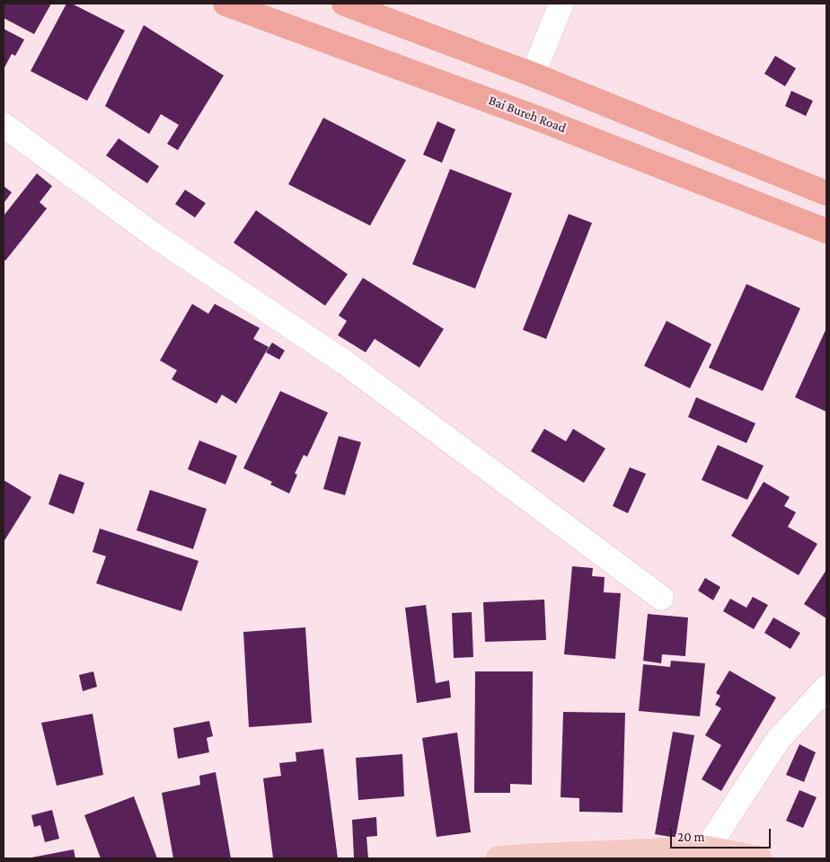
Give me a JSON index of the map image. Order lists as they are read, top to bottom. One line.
{"streets":{"highway":["Bai Bureh Road"]},"scale_bar":"20 m"}
